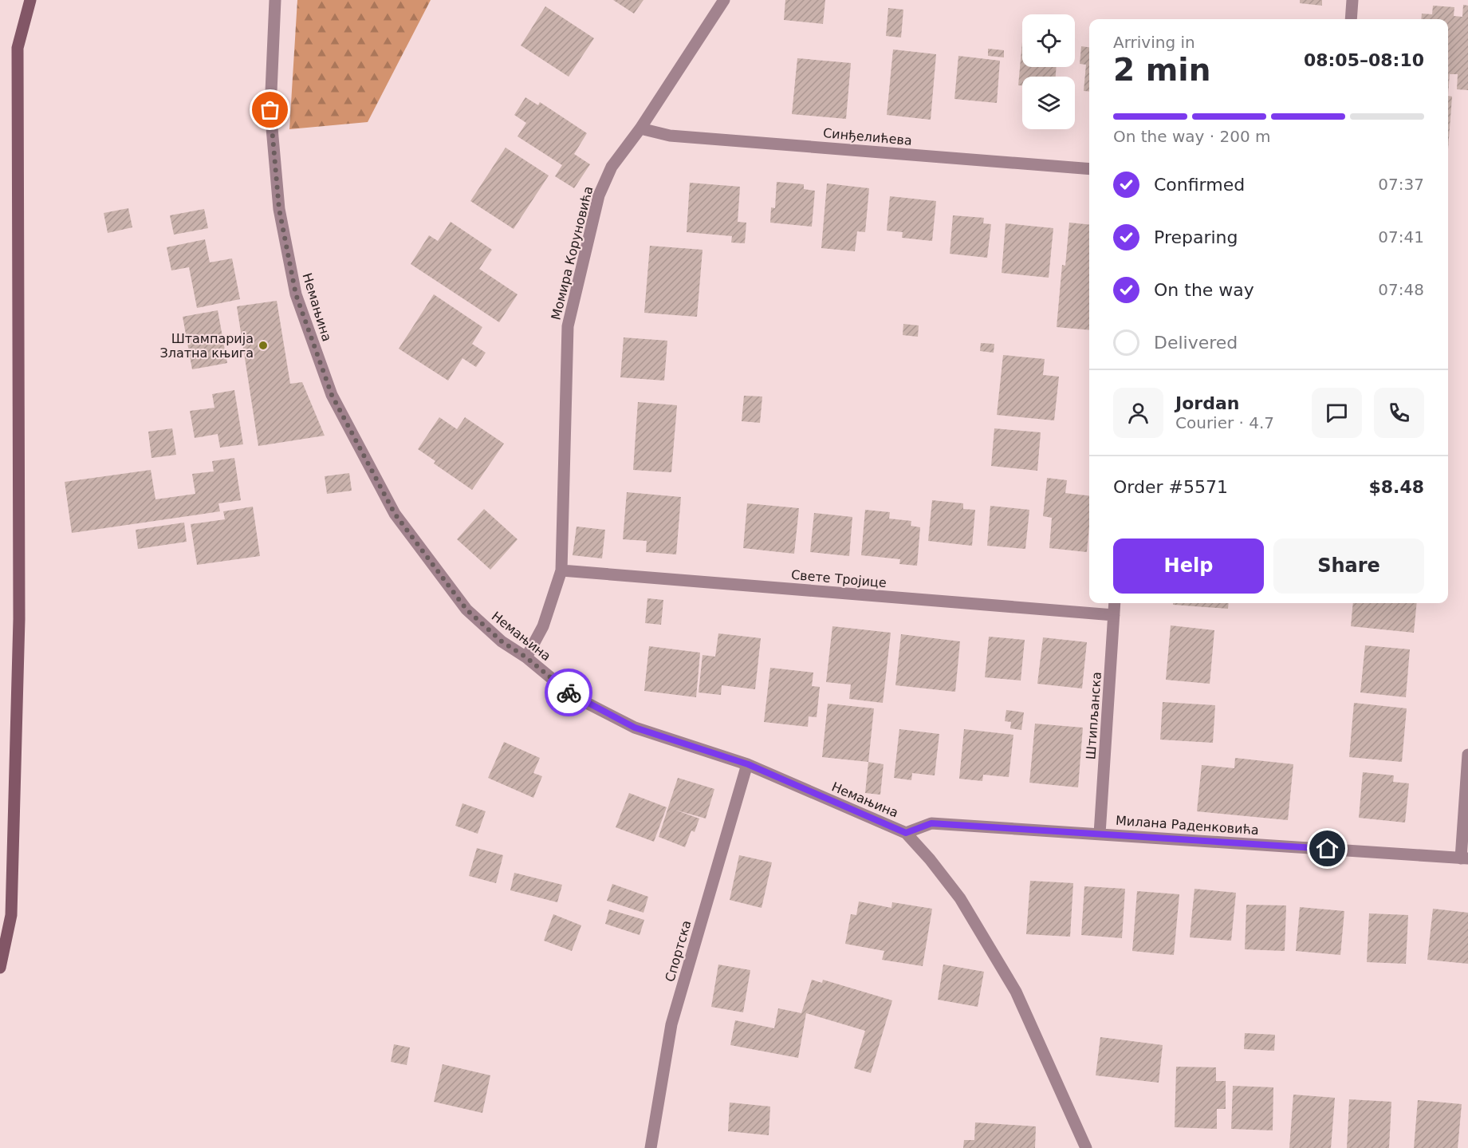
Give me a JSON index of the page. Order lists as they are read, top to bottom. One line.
{"streets":{"street":["Синђелићева","Момира Коруновића","Немањина","Свете Тројице","Штипљанска","Милана Раденковића","Спортска"]},"crossings":[["Синђелићева","Момира Коруновића"],["Момира Коруновића","Немањина"],["Момира Коруновића","Свете Тројице"],["Немањина","Милана Раденковића"],["Немањина","Спортска"],["Свете Тројице","Штипљанска"],["Штипљанска","Милана Раденковића"]],"places":["Штампарија Златна књига"],"page":{"heading":["2 min","Arriving in","08:05–08:10"],"panel":["Jordan","Courier · 4.7","Order #5571","$8.48"],"bar":"On the way · 200 m","list":[["Confirmed","07:37"],["Preparing","07:41"],["On the way","07:48"],"Delivered"],"buttons":["Help","Share"]}}
